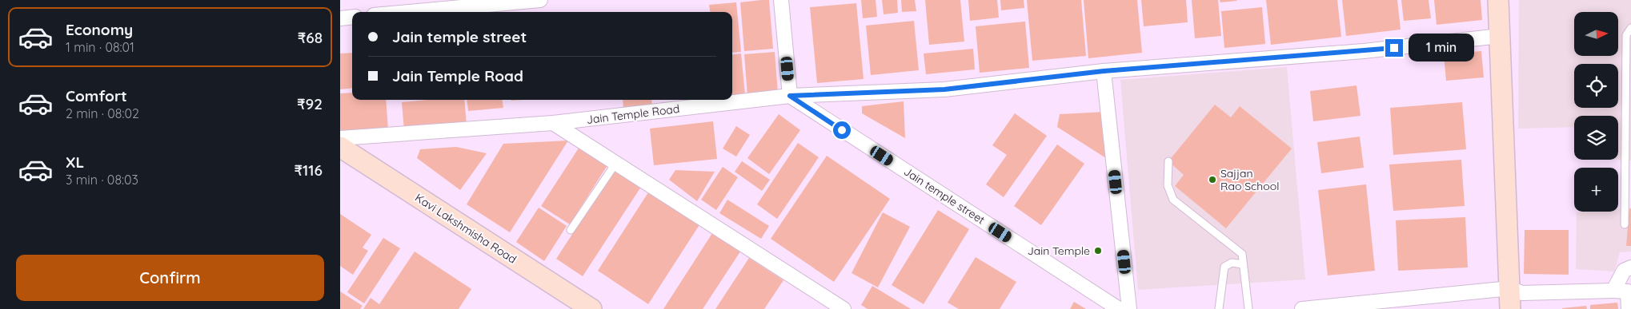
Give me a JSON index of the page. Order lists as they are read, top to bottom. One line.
{"streets":{"street":["Jain Temple Road","Jain temple street","Kavi Lakshmisha Road"]},"crossings":[["Jain Temple Road","Jain temple street"]],"places":["Sajjan Rao School","Jain Temple"],"north":"right","page":{"list":[{"name":"Economy","note":"1 min · 08:01","value":"₹68"},{"name":"Comfort","note":"2 min · 08:02","value":"₹92"},{"name":"XL","note":"3 min · 08:03","value":"₹116"}],"map_buttons":"+","banner":["Jain temple street","Jain Temple Road"],"bubble":"1 min","buttons":"Confirm"}}
